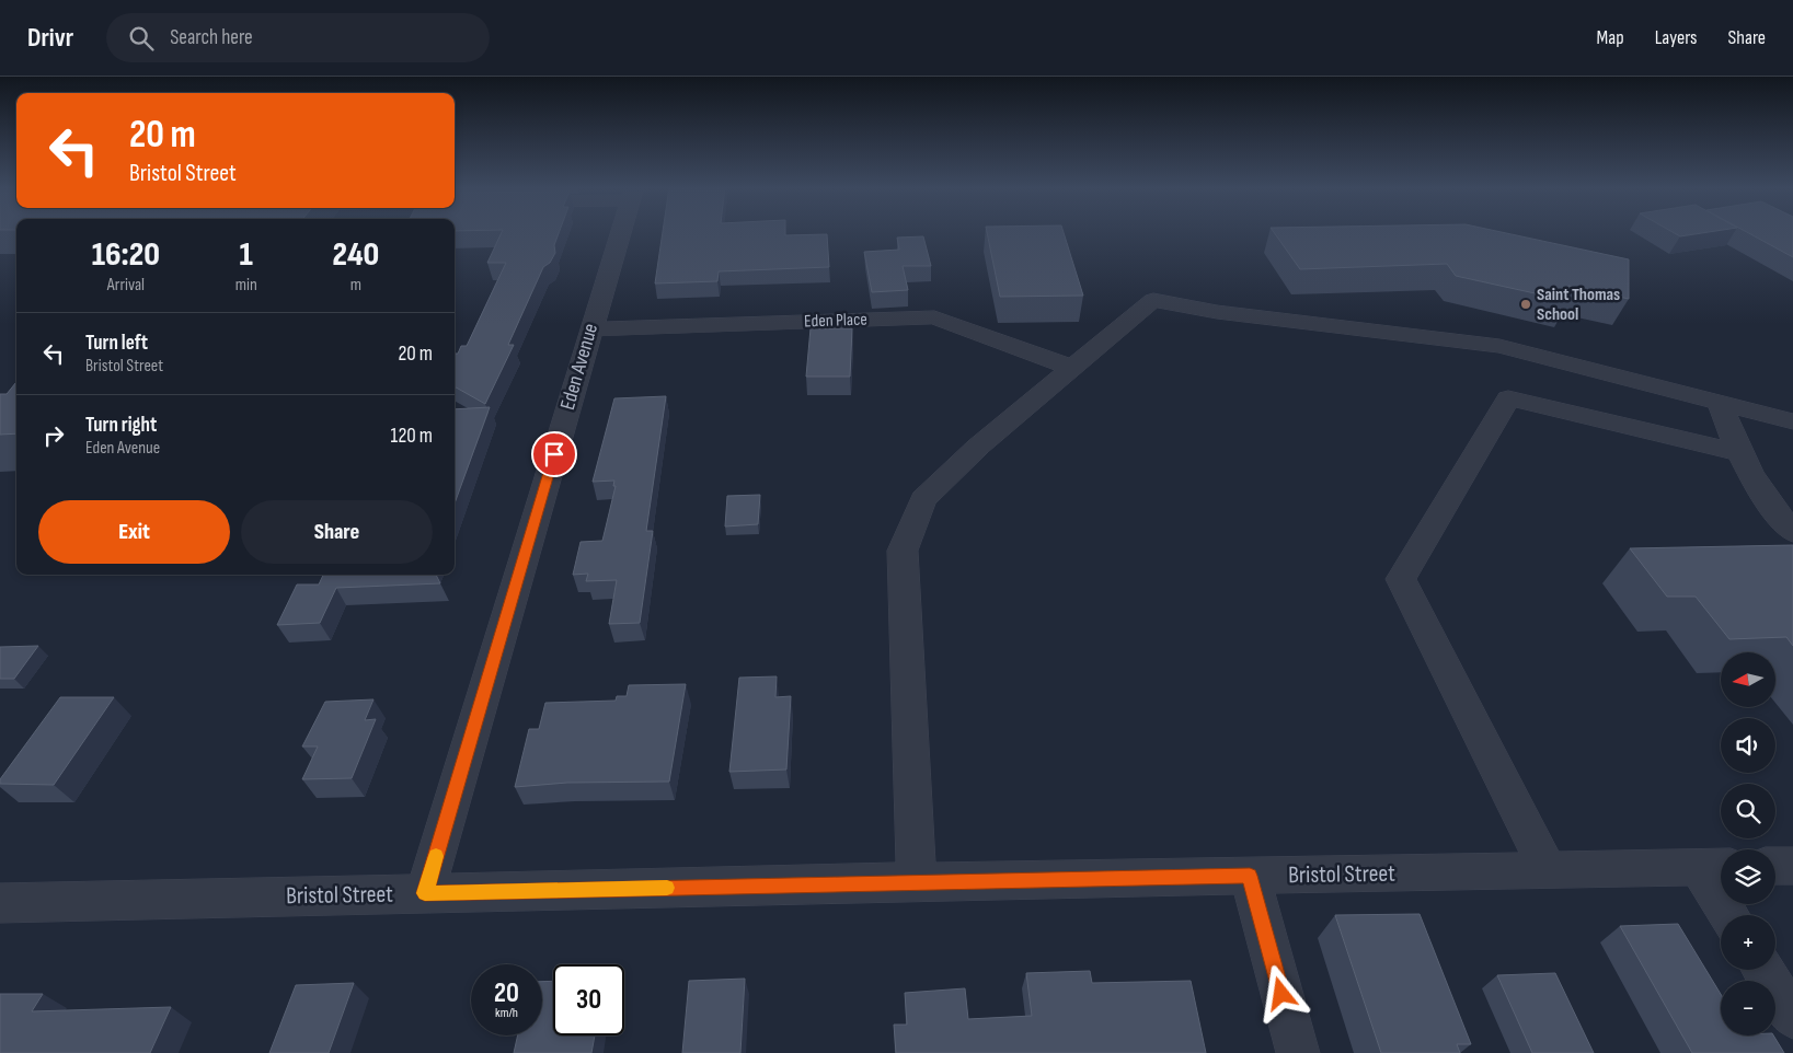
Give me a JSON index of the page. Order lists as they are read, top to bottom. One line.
{"streets":{"street":["Eden Place","Eden Avenue","Bristol Street"]},"crossings":[["Eden Place","Eden Avenue"],["Eden Avenue","Bristol Street"]],"places":["Saint Thomas School"],"north":"left","page":{"header":"Drivr","search":"Search here","nav":["Map","Layers","Share"],"turn":["20 m","Bristol Street"],"eta":["16:20","Arrival","1","min","240","m"],"list":[{"name":"Turn left","note":"Bristol Street","value":"20 m"},{"name":"Turn right","note":"Eden Avenue","value":"120 m"}],"buttons":["Exit","Share"],"map_buttons":["+","−"],"speed":"20 km/h","limit":"30"}}
